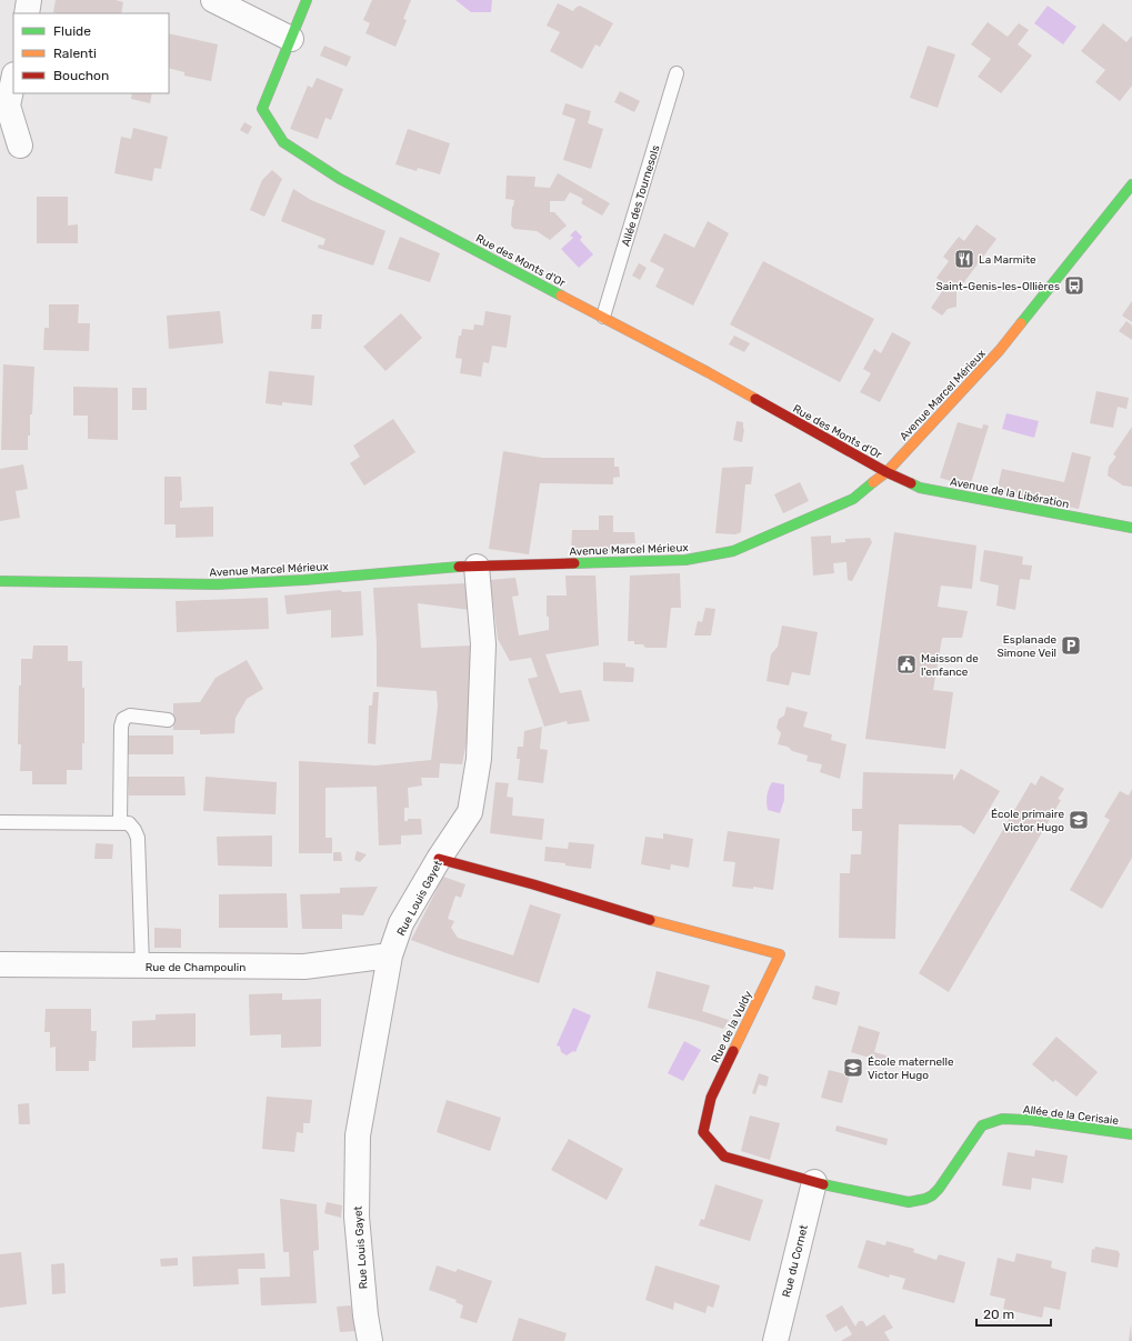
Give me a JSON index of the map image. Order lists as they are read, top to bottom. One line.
{"streets":{"street":["Rue des Monts d'Or","Avenue Marcel Mérieux","Avenue de la Libération","Rue Louis Gayet","Rue de Champoulin","Rue de la Vuldy","Allée de la Cerisaie","Rue du Cornet"],"lane":["Allée des Tournesols"]},"crossings":[["Allée des Tournesols","Rue des Monts d'Or"],["Rue des Monts d'Or","Avenue Marcel Mérieux"],["Rue des Monts d'Or","Avenue de la Libération"],["Avenue Marcel Mérieux","Avenue de la Libération"],["Avenue Marcel Mérieux","Rue Louis Gayet"],["Rue Louis Gayet","Rue de Champoulin"],["Rue Louis Gayet","Rue de la Vuldy"],["Rue de la Vuldy","Allée de la Cerisaie"],["Rue de la Vuldy","Rue du Cornet"]],"places":{"restaurant":["La Marmite"],"bus stop":["Saint-Genis-les-Ollières"],"parking":["Esplanade Simone Veil"],"public building":["Maisson de l'enfance"],"school or university":["École primaire Victor Hugo","École maternelle Victor Hugo"]},"legend":["Fluide","Ralenti","Bouchon"],"scale_bar":"20 m"}
